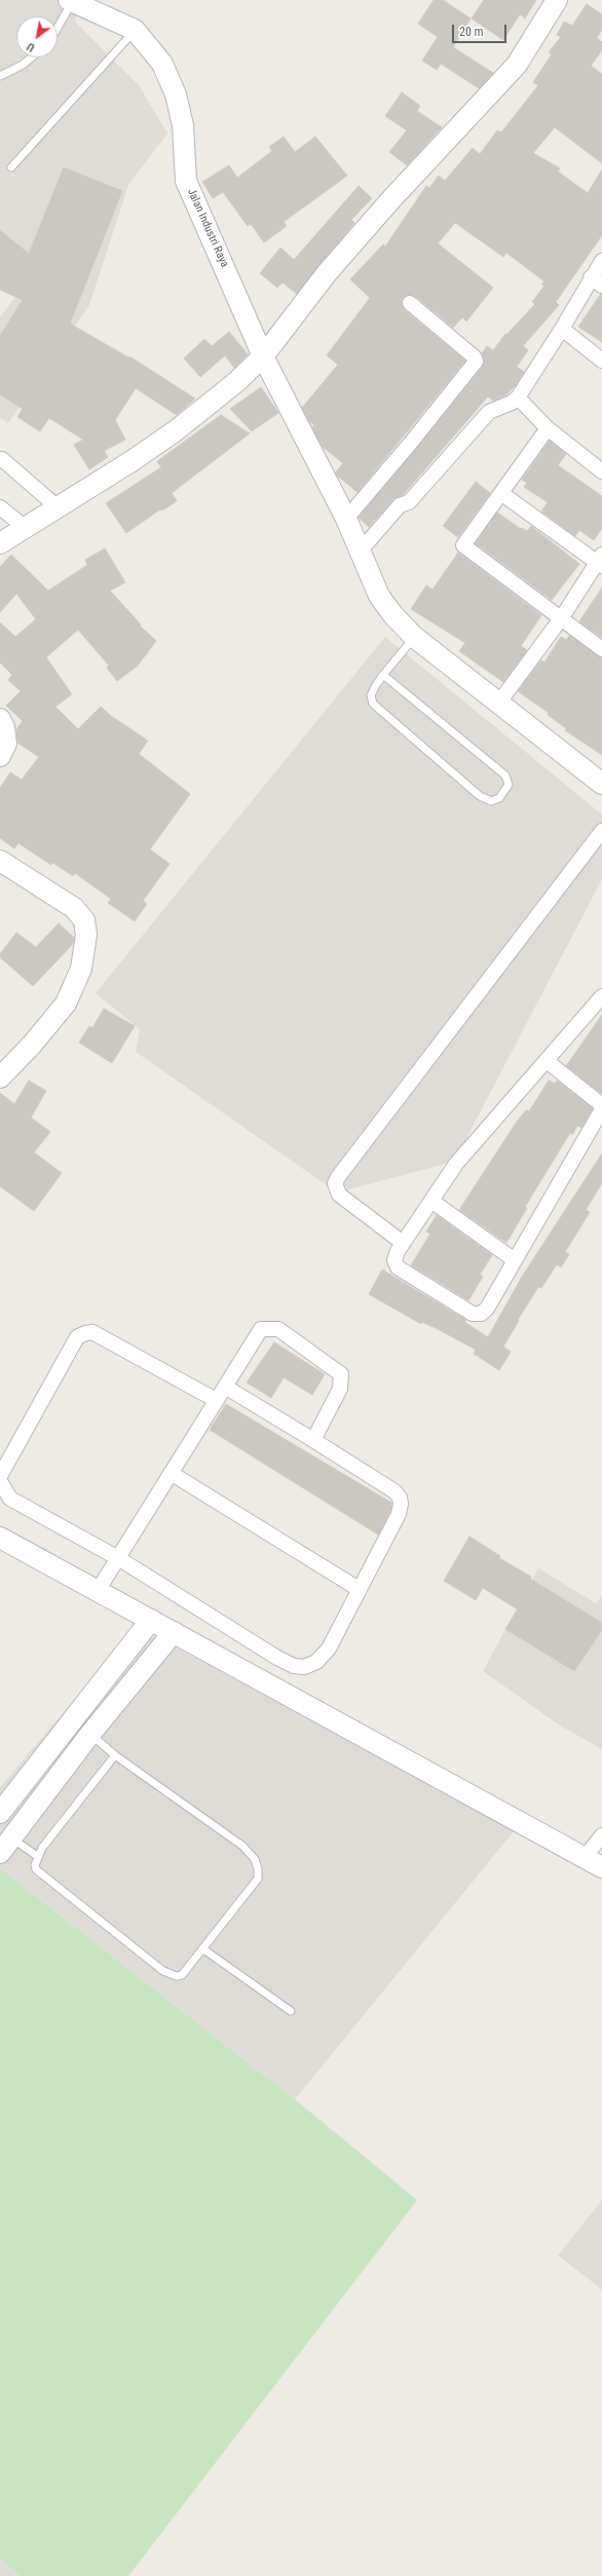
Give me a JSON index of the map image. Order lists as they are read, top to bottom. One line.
{"streets":{"street":["Jalan Industri Raya"]},"scale_bar":"20 m","north":"bottom left"}
